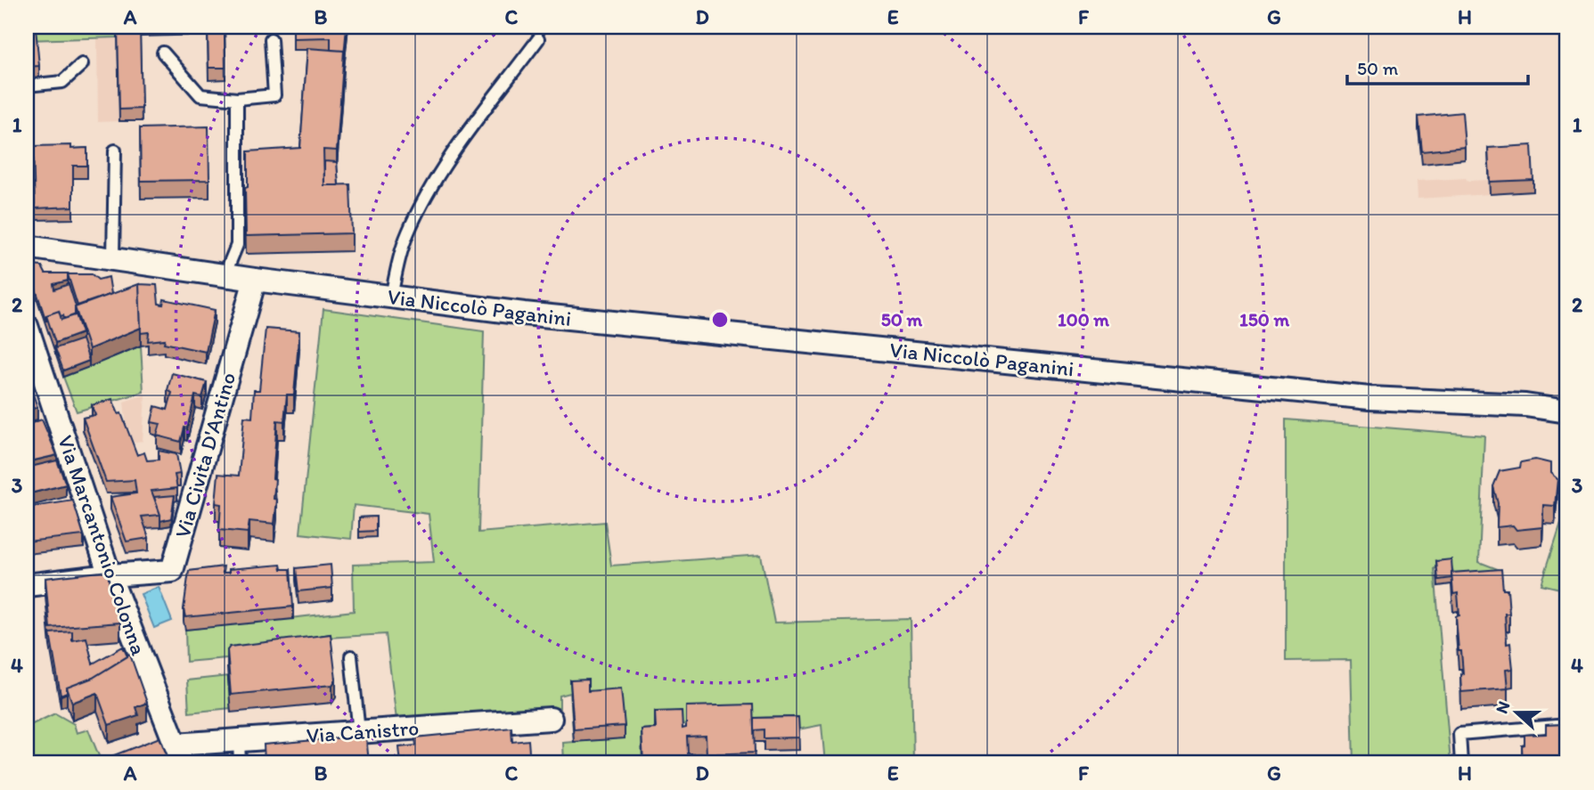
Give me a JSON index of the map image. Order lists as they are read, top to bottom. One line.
{"streets":{"street":["Via Niccolò Paganini","Via Civita D'Antino","Via Marcantonio Colonna","Via Canistro"]},"crossings":[["Via Niccolò Paganini","Via Civita D'Antino"],["Via Civita D'Antino","Via Marcantonio Colonna"],["Via Marcantonio Colonna","Via Canistro"]],"scale_bar":"50 m","north":"left","grid":{"columns":["A","B","C","D","E","F","G","H"],"rows":["1","2","3","4"]},"rings":["50 m","100 m","150 m"]}
